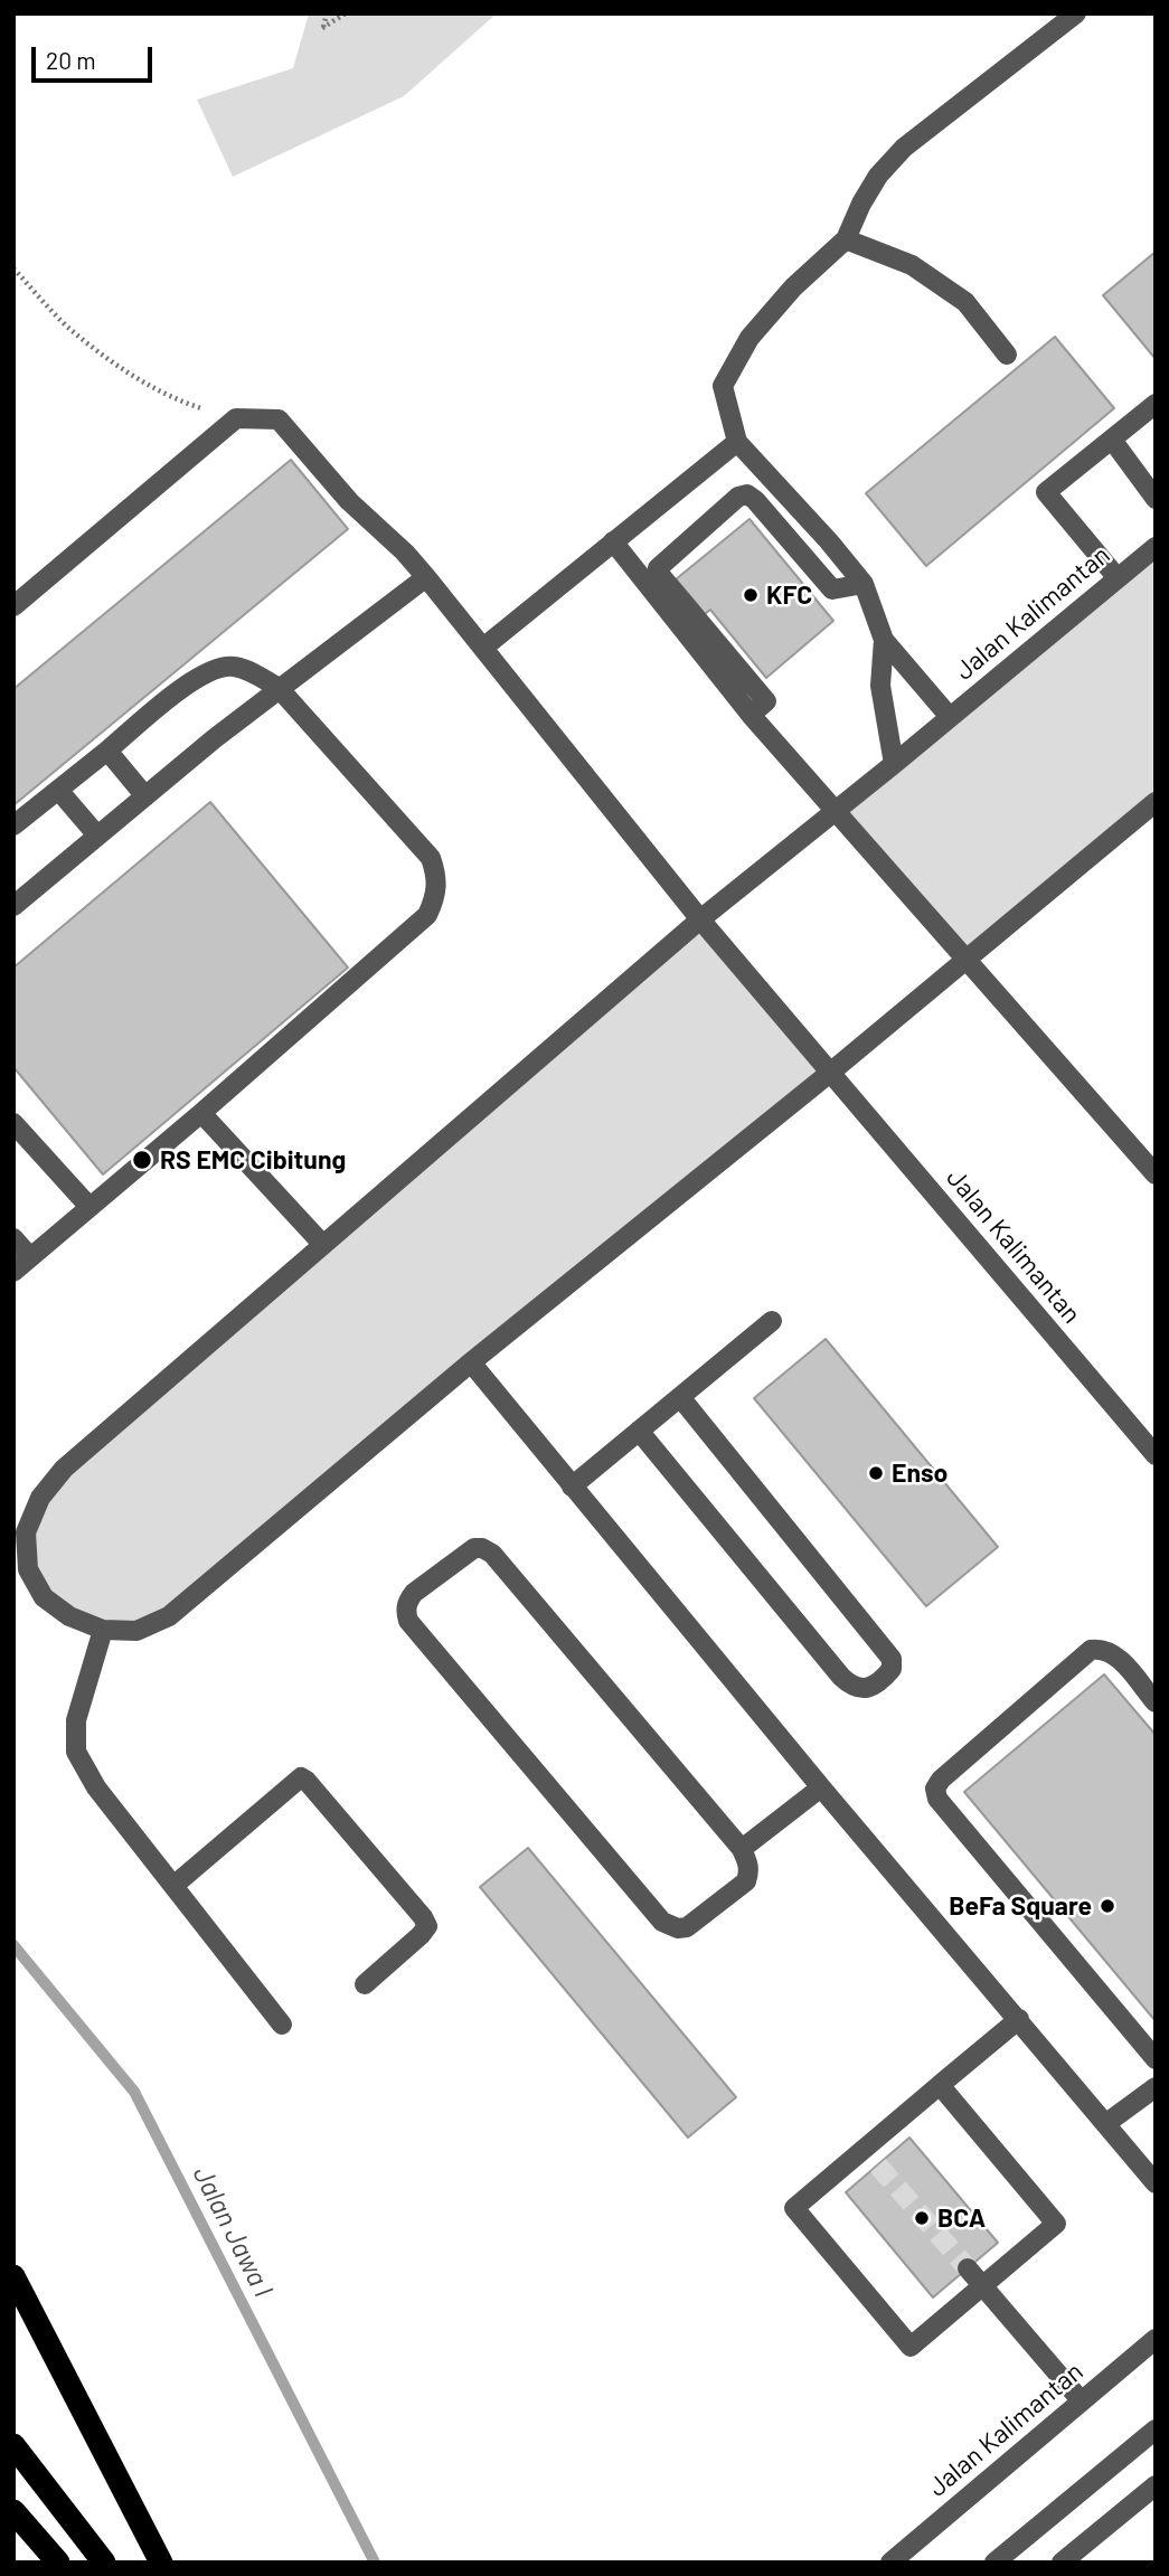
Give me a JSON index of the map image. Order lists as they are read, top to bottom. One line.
{"streets":{"street":["Jalan Kalimantan"]},"water":["Jalan Jawa I"],"places":["KFC","RS EMC Cibitung","Enso","BeFa Square","BCA"],"scale_bar":"20 m"}
